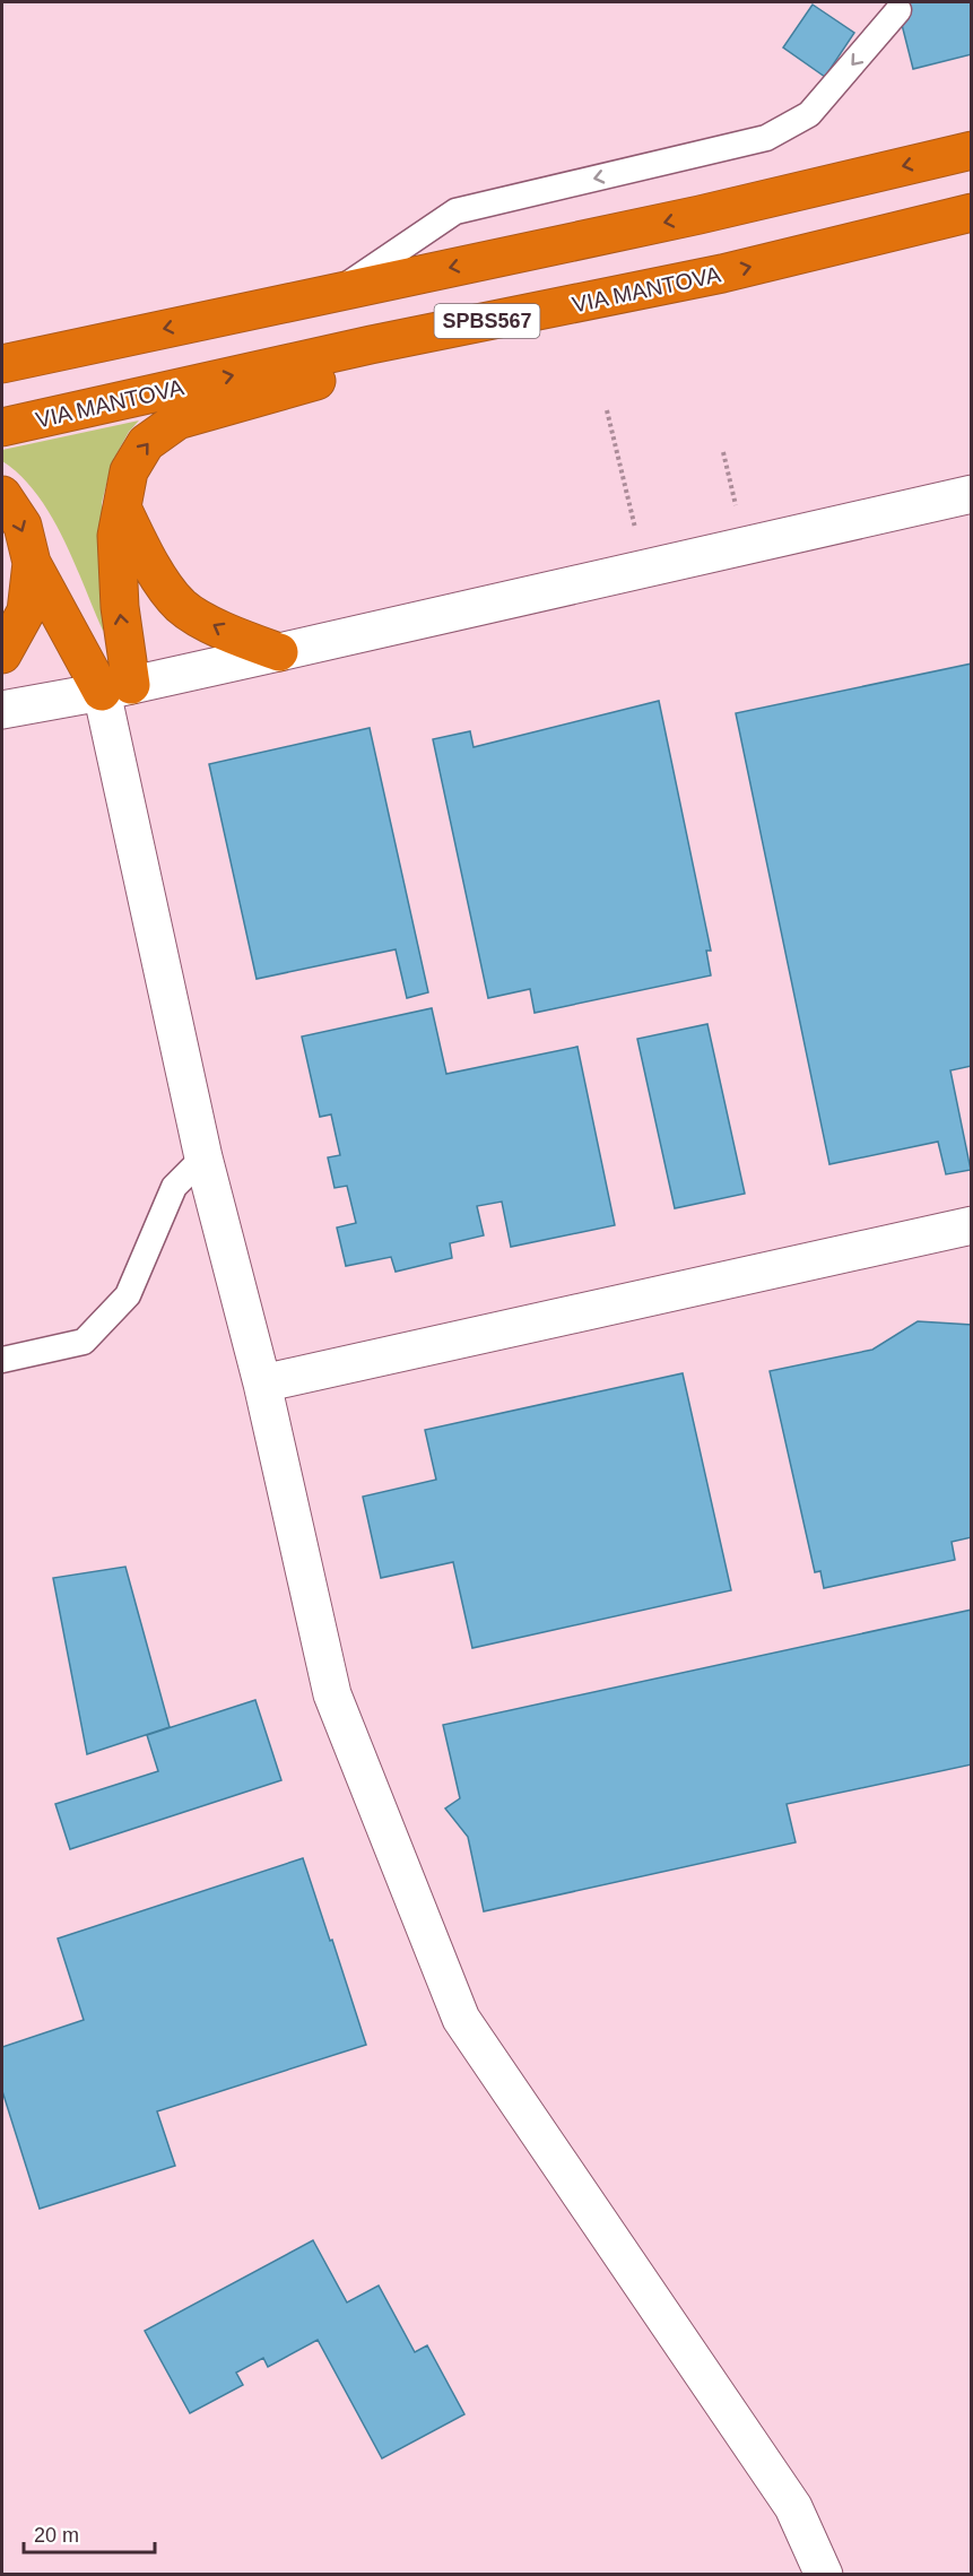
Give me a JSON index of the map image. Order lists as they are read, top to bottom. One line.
{"streets":{"highway":["VIA MANTOVA","SPBS567"]},"scale_bar":"20 m"}
